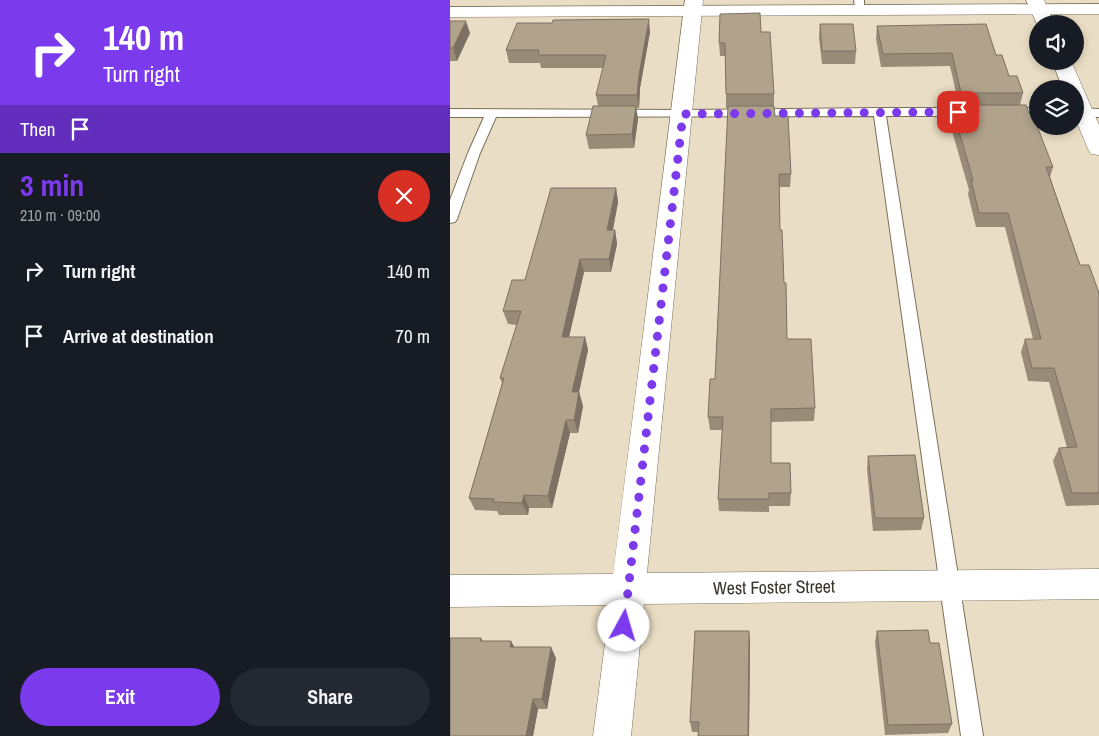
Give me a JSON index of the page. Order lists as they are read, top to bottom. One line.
{"streets":{"street":["West Foster Street"]},"page":{"turn":["140 m","Turn right"],"then":"Then","heading":["3 min","210 m · 09:00"],"list":[{"name":"Turn right","value":"140 m"},{"name":"Arrive at destination","value":"70 m"}],"buttons":["Exit","Share"]}}
